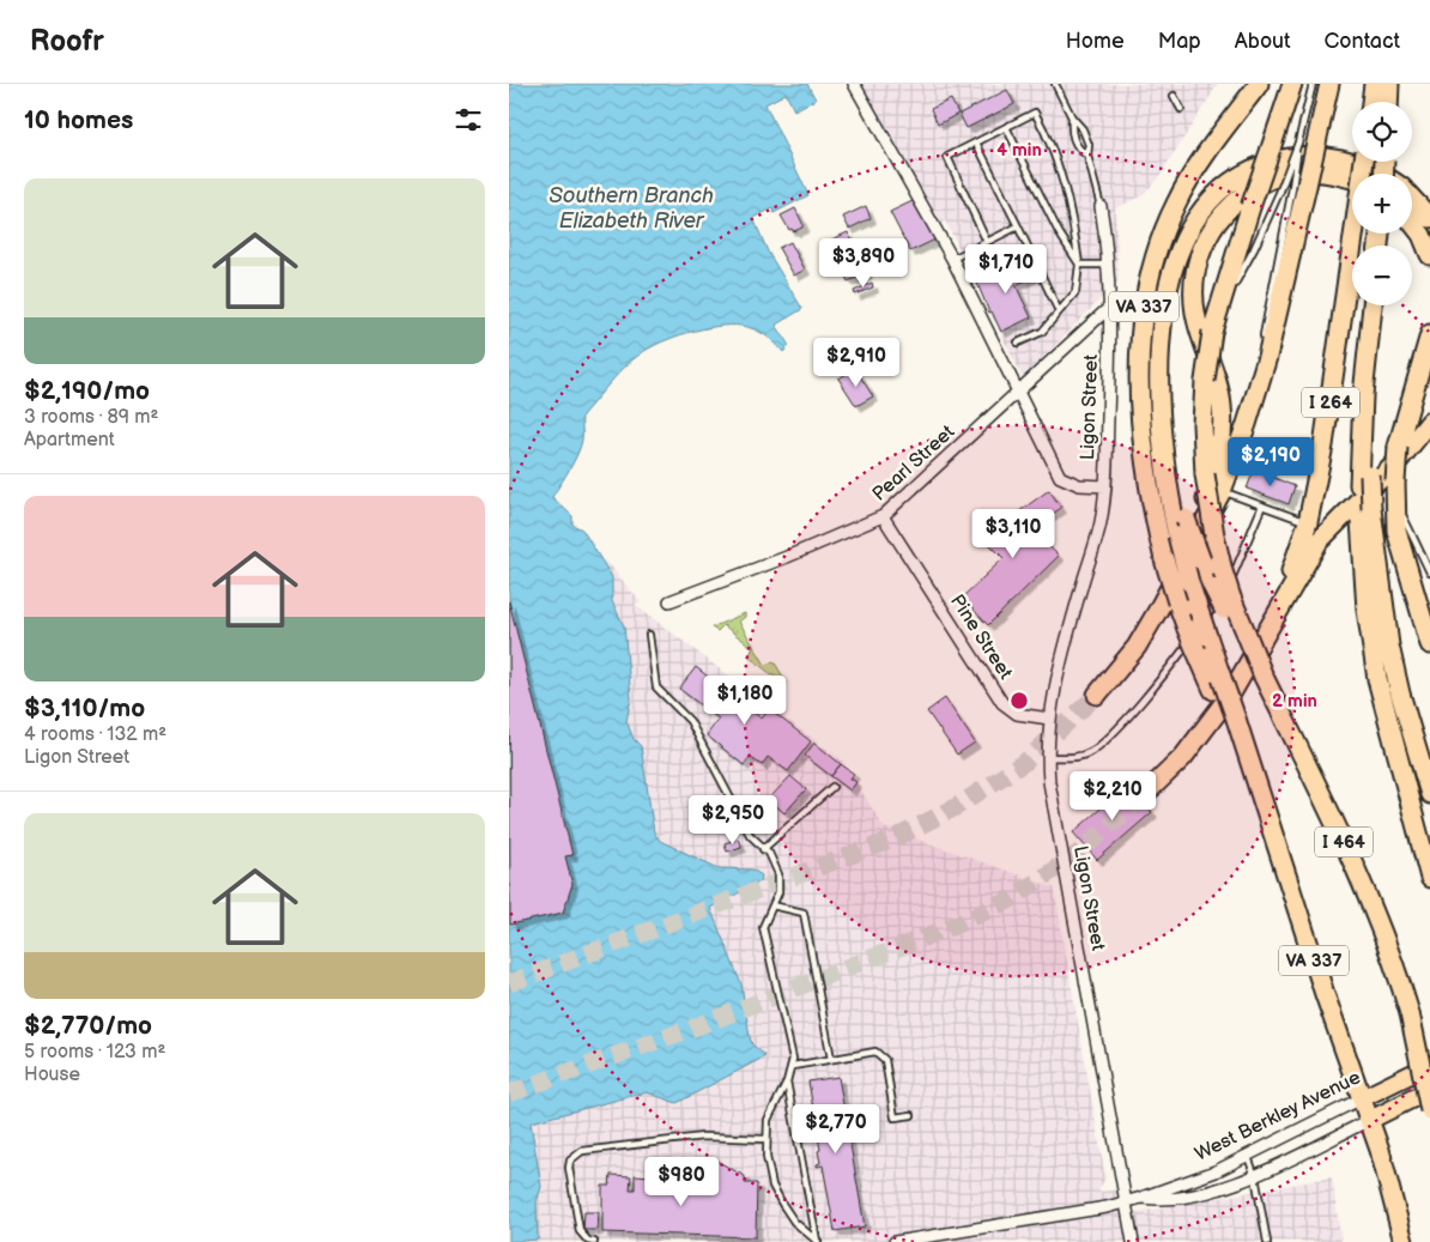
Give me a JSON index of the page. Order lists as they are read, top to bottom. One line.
{"streets":{"highway":["VA 337","I 264","I 464"],"main road":["West Berkley Avenue"],"street":["Ligon Street","Pearl Street","Pine Street"]},"crossings":[["VA 337","West Berkley Avenue"],["Ligon Street","Pearl Street"],["Ligon Street","Pine Street"],["Ligon Street","West Berkley Avenue"],["Pearl Street","Pine Street"]],"water":["Southern Branch Elizabeth River"],"page":{"header":"Roofr","nav":["Home","Map","About","Contact"],"heading":"10 homes","map_buttons":["+","−"],"list":[{"name":"$2,190/mo","note":"3 rooms · 89 m² · Apartment"},{"name":"$3,110/mo","note":"4 rooms · 132 m² · Ligon Street"},{"name":"$2,770/mo","note":"5 rooms · 123 m² · House"}],"price":["$3,890","$1,710","$2,910","$2,190","$3,110","$1,180","$2,210","$2,950","$2,770","$980"]},"rings":["4 min","2 min"]}
